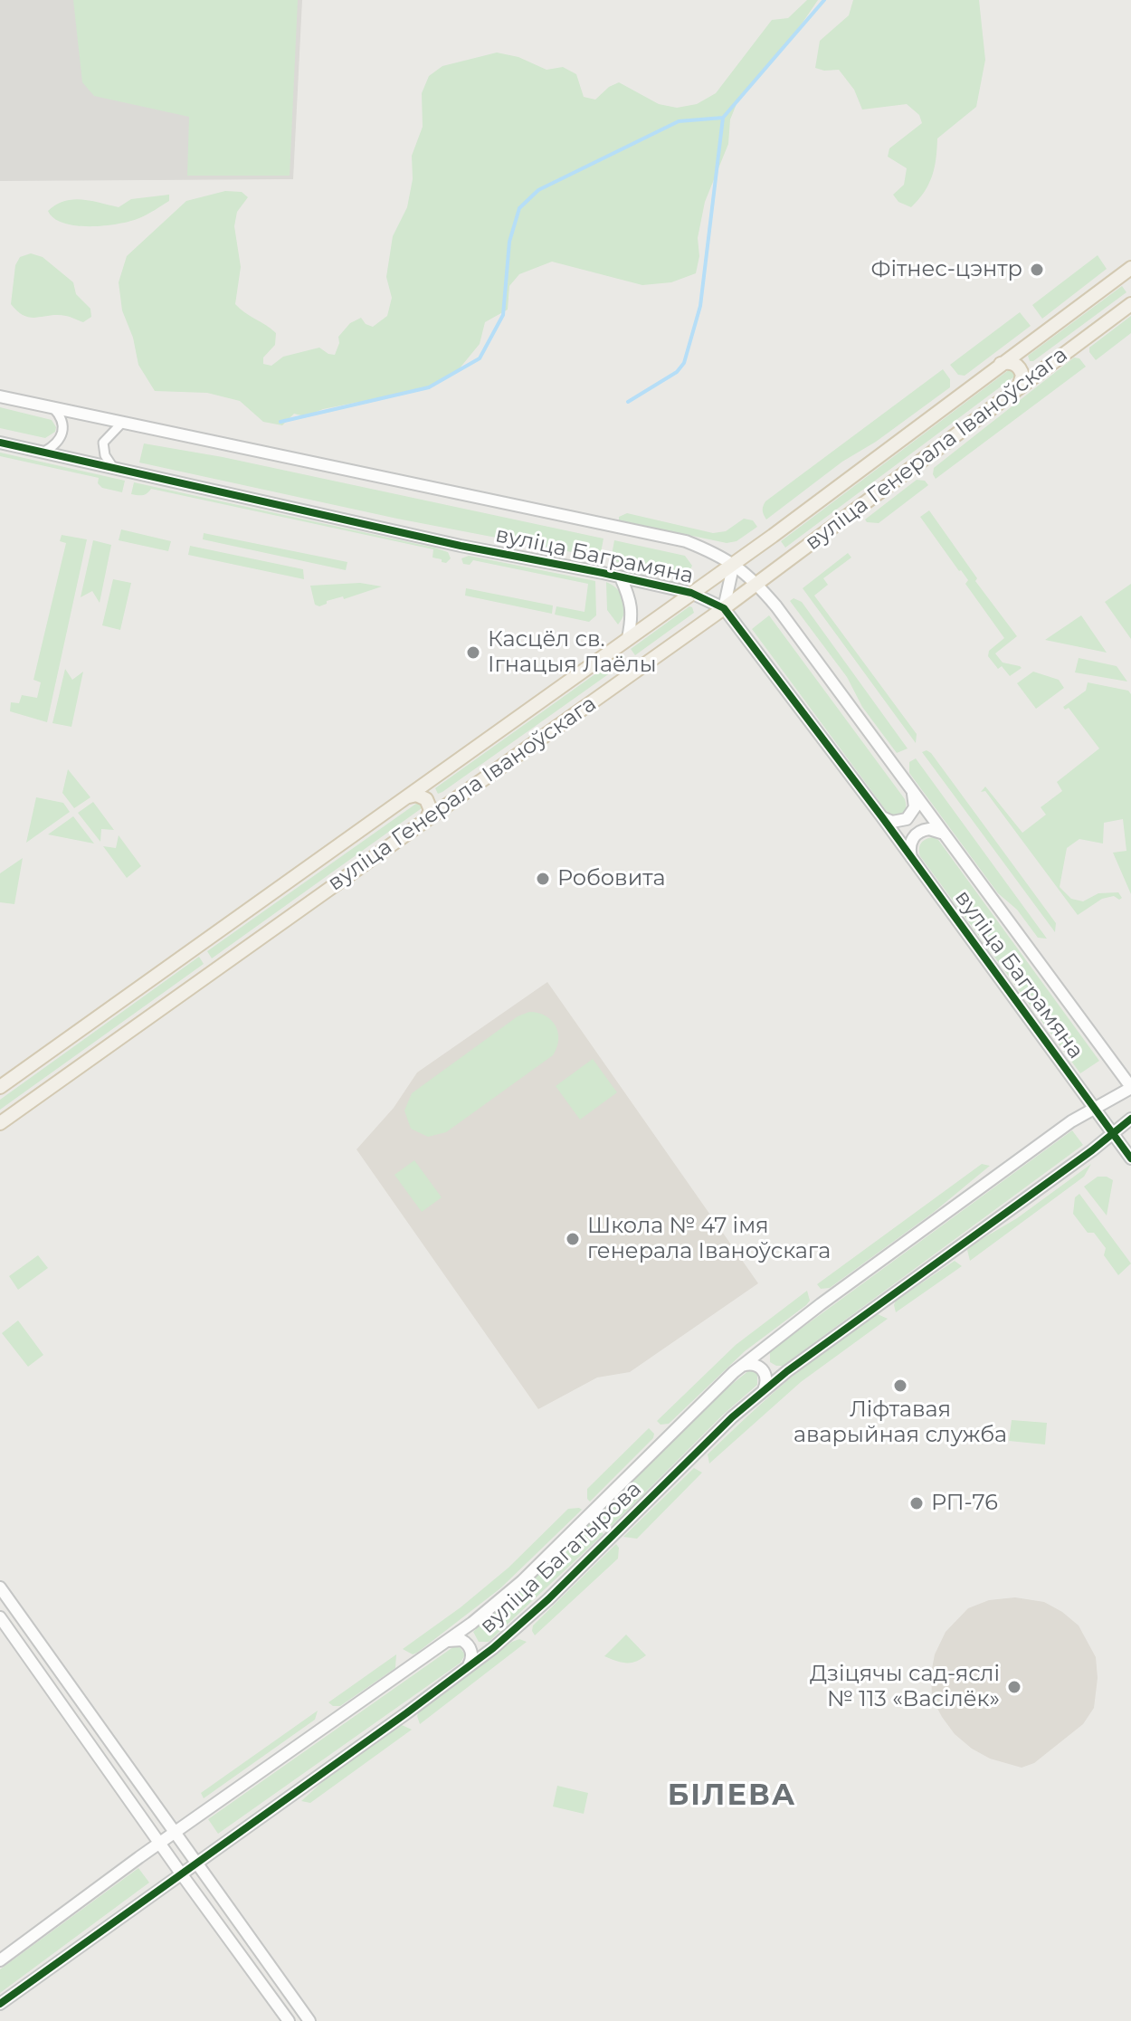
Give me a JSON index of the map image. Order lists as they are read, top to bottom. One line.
{"streets":{"main road":["вуліца Генерала Іваноўскага"],"street":["вуліца Баграмяна","вуліца Багатырова"]},"crossings":[["вуліца Генерала Іваноўскага","вуліца Баграмяна"],["вуліца Баграмяна","вуліца Багатырова"]],"districts":["БІЛЕВА"],"places":["Фітнес-цэнтр","Касцёл св. Ігнацыя Лаёлы","Робовита","Школа № 47 імя генерала Іваноўскага","Ліфтавая аварыйная служба","РП-76","Дзіцячы сад-яслі № 113 «Васілёк»"]}
